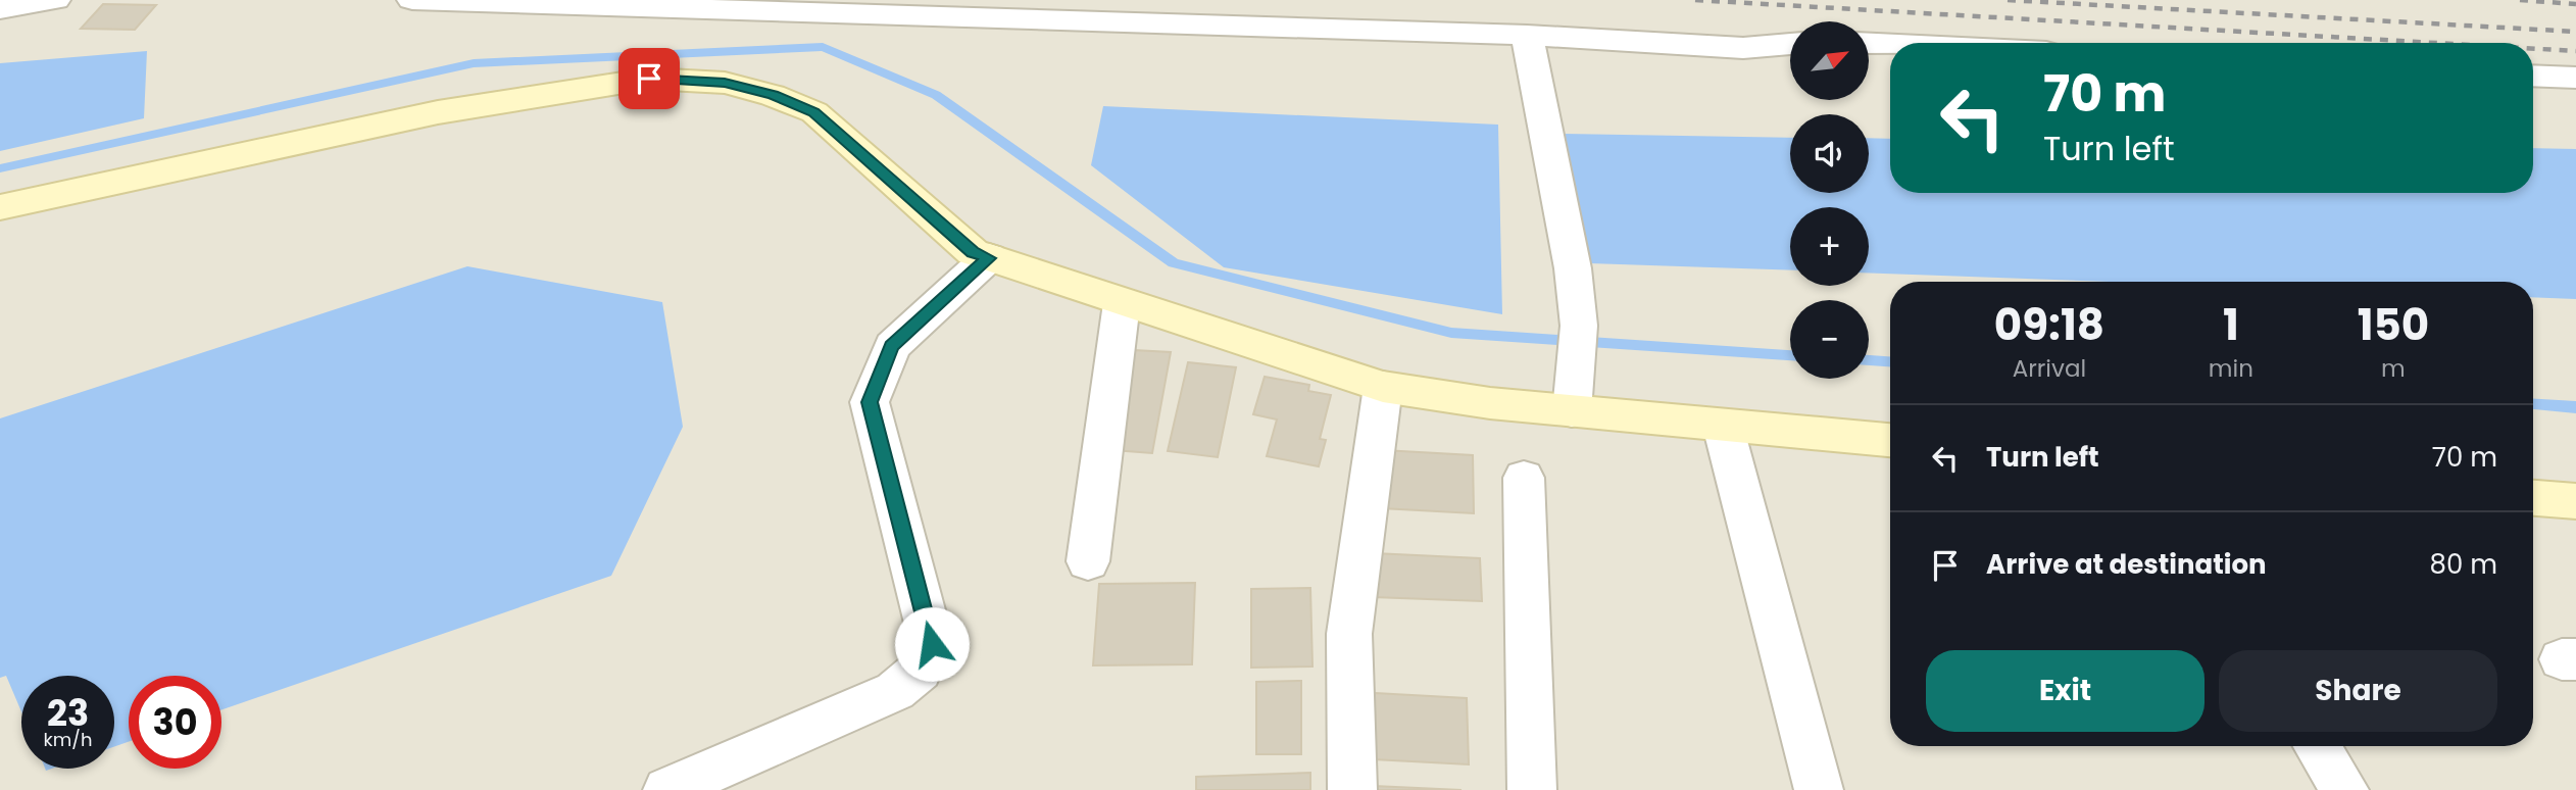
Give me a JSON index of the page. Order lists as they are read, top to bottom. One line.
{"north":"top right","page":{"map_buttons":["+","−"],"turn":["70 m","Turn left"],"eta":["09:18","Arrival","1","min","150","m"],"list":[{"name":"Turn left","value":"70 m"},{"name":"Arrive at destination","value":"80 m"}],"buttons":["Exit","Share"],"speed":"23 km/h","limit":"30"}}
